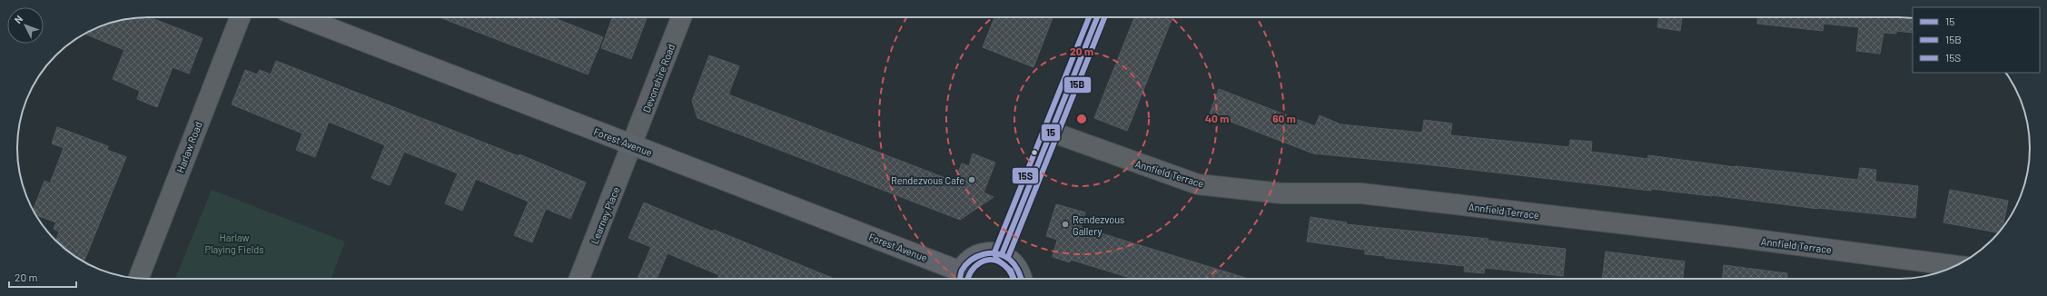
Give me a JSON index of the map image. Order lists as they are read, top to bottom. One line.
{"streets":{"street":["Devonshire Road","Forest Avenue","Harlaw Road","Annfield Terrace","Learney Place"]},"crossings":[["Devonshire Road","Forest Avenue"],["Devonshire Road","Learney Place"],["Forest Avenue","Learney Place"]],"parks":["Harlaw Playing Fields"],"places":["Rendezvous Cafe","Rendezvous Gallery"],"lines":["transit line 15","transit line 15B","transit line 15S"],"legend":["15","15B","15S"],"scale_bar":"20 m","north":"top left","rings":["20 m","40 m","60 m"]}
